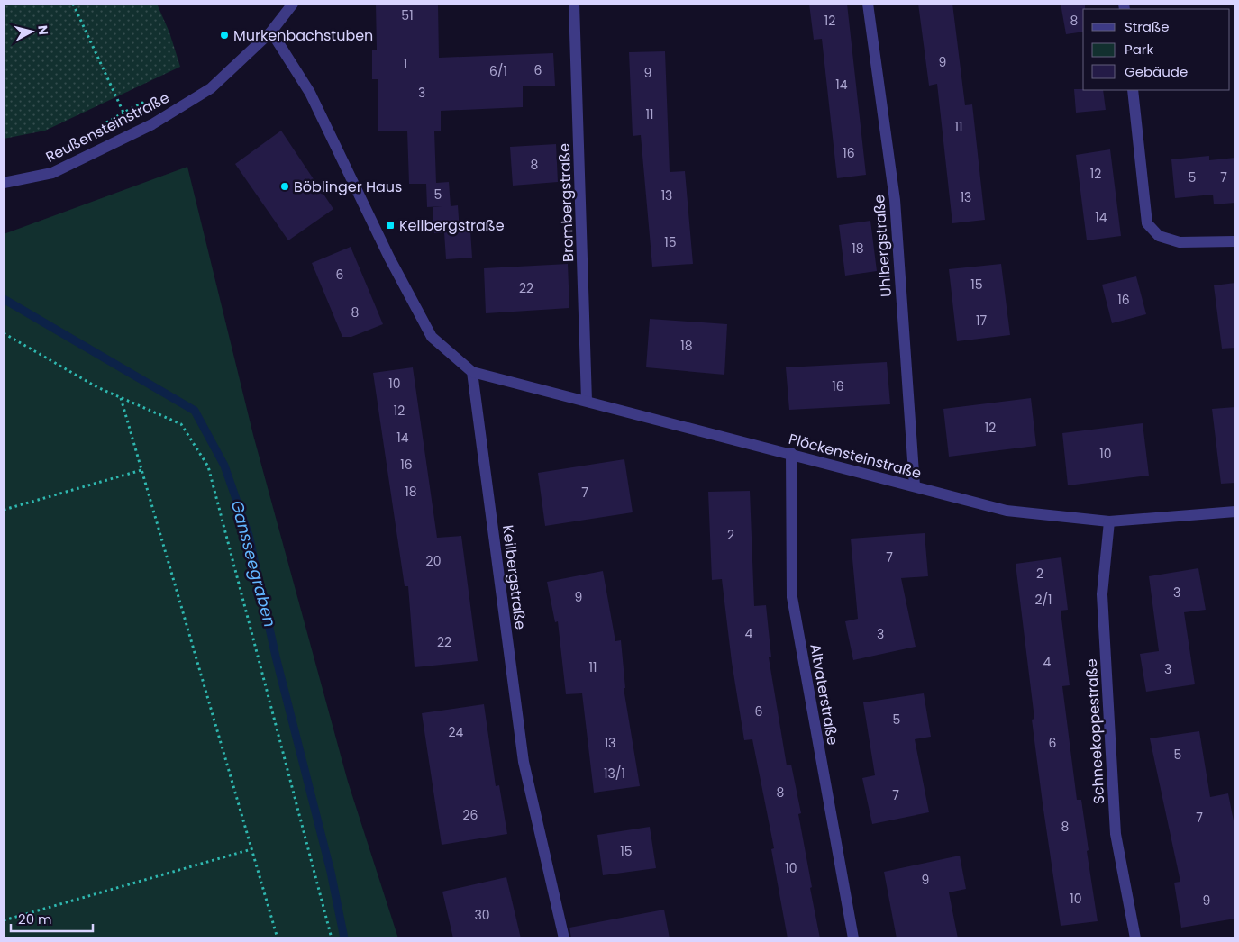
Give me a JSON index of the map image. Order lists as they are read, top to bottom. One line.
{"streets":{"street":["Reußensteinstraße","Brombergstraße","Uhlbergstraße","Plöckensteinstraße","Keilbergstraße","Altvaterstraße","Schneekoppestraße"]},"crossings":[["Brombergstraße","Plöckensteinstraße"],["Uhlbergstraße","Plöckensteinstraße"],["Plöckensteinstraße","Keilbergstraße"],["Plöckensteinstraße","Altvaterstraße"],["Plöckensteinstraße","Schneekoppestraße"]],"water":["Gansseegraben"],"places":{"other":["Murkenbachstuben","Böblinger Haus"],"transit":["Keilbergstraße"]},"house_numbers":["51","12","8","9","1","6","6/1","9","14","3","11","11","16","8","12","5","7","5","13","13","14","15","18","6","15","22","16","8","17","18","10","16","12","12","14","10","16","18","7","2","7","20","2","3","9","2/1","4","3","22","4","11","3","6","5","24","13","6","5","13/1","8","7","26","7","8","15","10","9","10","9","30"],"legend":["Straße","Park","Gebäude"],"scale_bar":"20 m","north":"right"}
